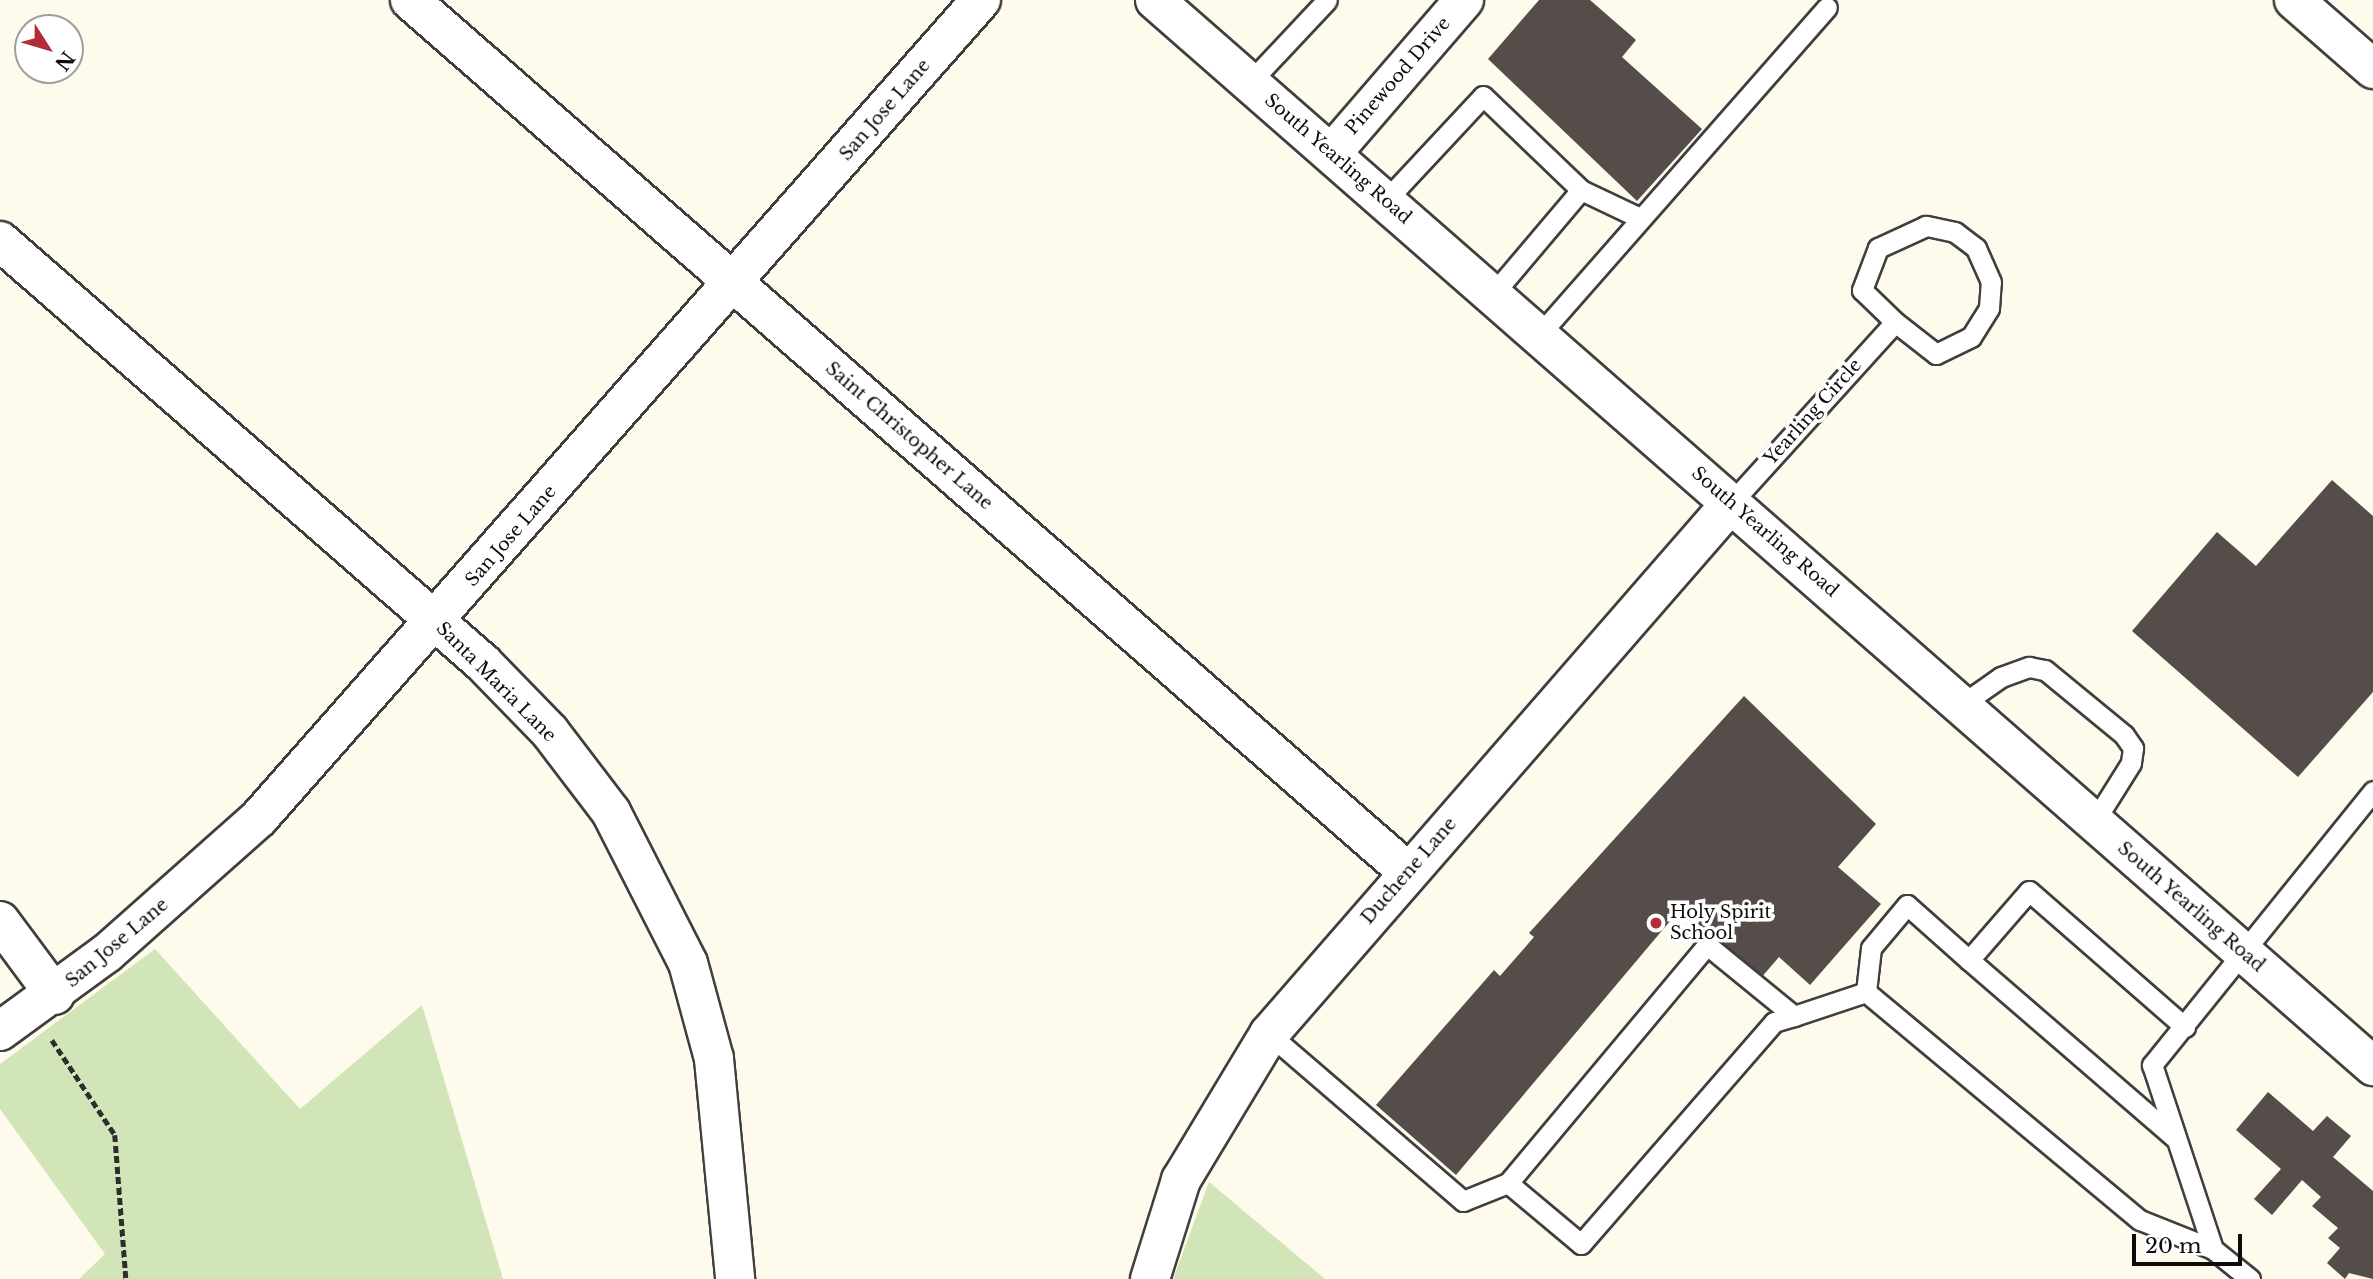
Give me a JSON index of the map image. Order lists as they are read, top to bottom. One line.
{"streets":{"street":["Pinewood Drive","San Jose Lane","South Yearling Road","Saint Christopher Lane","Santa Maria Lane","Duchene Lane"],"lane":["Yearling Circle"]},"crossings":[["Pinewood Drive","South Yearling Road"],["San Jose Lane","Saint Christopher Lane"],["San Jose Lane","Santa Maria Lane"],["South Yearling Road","Yearling Circle"],["South Yearling Road","Duchene Lane"],["Yearling Circle","Duchene Lane"],["Saint Christopher Lane","Duchene Lane"]],"places":["Holy Spirit School"],"scale_bar":"20 m","north":"bottom right"}
